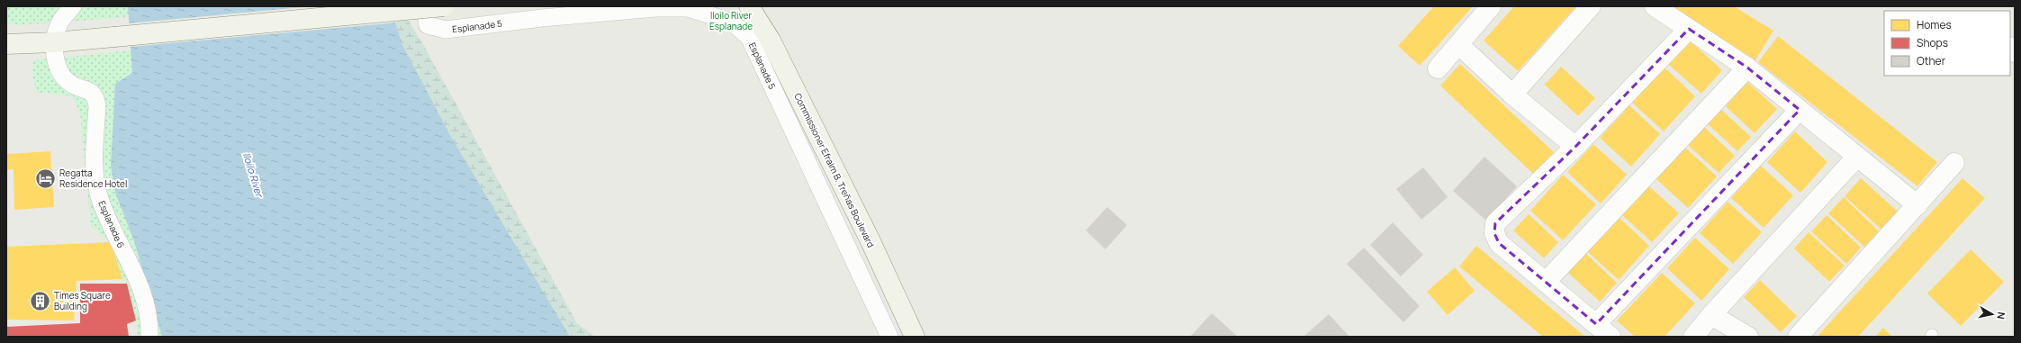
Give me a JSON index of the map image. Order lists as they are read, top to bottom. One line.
{"streets":{"main road":["Commissioner Efraim B. Treñas Boulevard"],"street":["Esplanade 5","Esplanade 6"]},"water":["Iloilo River"],"parks":["Iloilo River Esplanade"],"places":{"hotel":["Regatta Residence Hotel"],"building":["Times Square Building"]},"legend":["Homes","Shops","Other"],"north":"right"}
